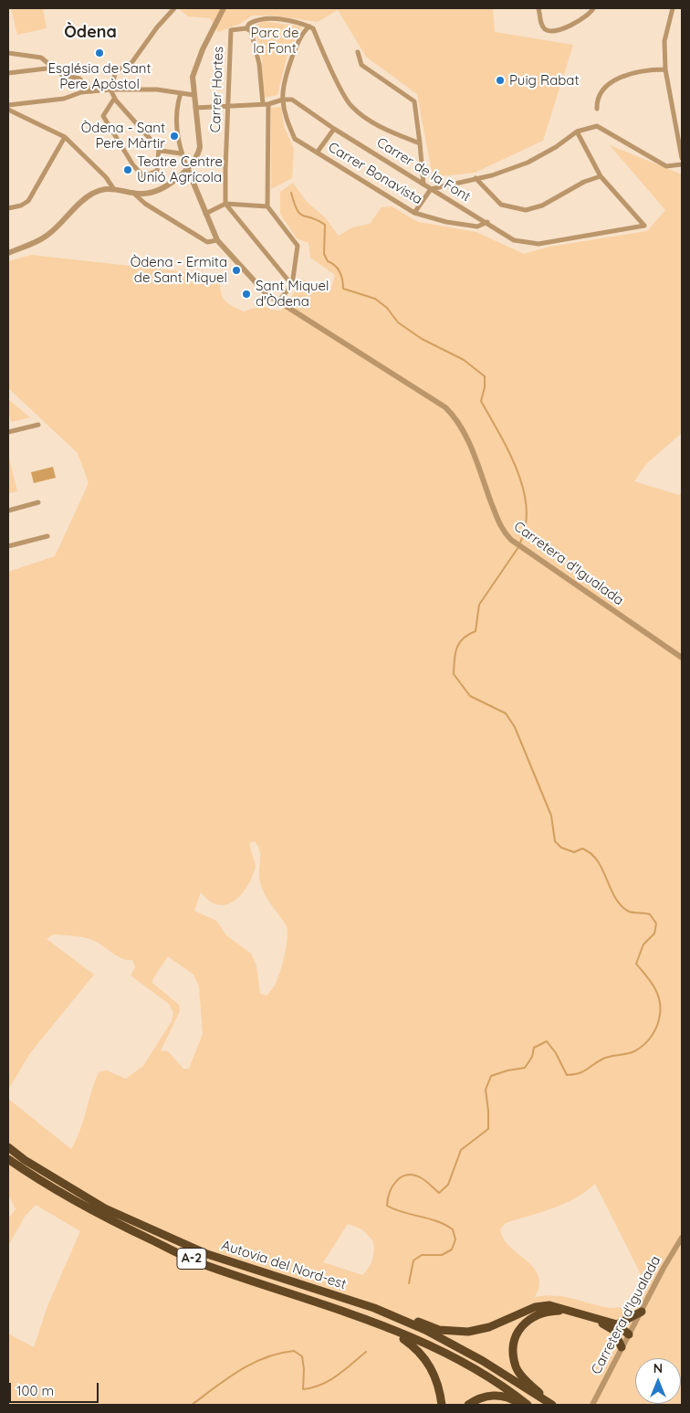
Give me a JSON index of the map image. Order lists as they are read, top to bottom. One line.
{"streets":{"highway":["A-2","Autovia del Nord-est"],"street":["Carrer Hortes","Carrer de la Font","Carrer Bonavista","Carretera d'Igualada"]},"crossings":[["Carrer de la Font","Carrer Bonavista"]],"districts":["Òdena"],"parks":["Parc de la Font"],"places":["Església de Sant Pere Apòstol","Puig Rabat","Òdena - Sant Pere Màrtir","Teatre Centre Unió Agrícola","Òdena - Ermita de Sant Miquel","Sant Miquel d'Òdena"],"scale_bar":"100 m","north":"top"}
